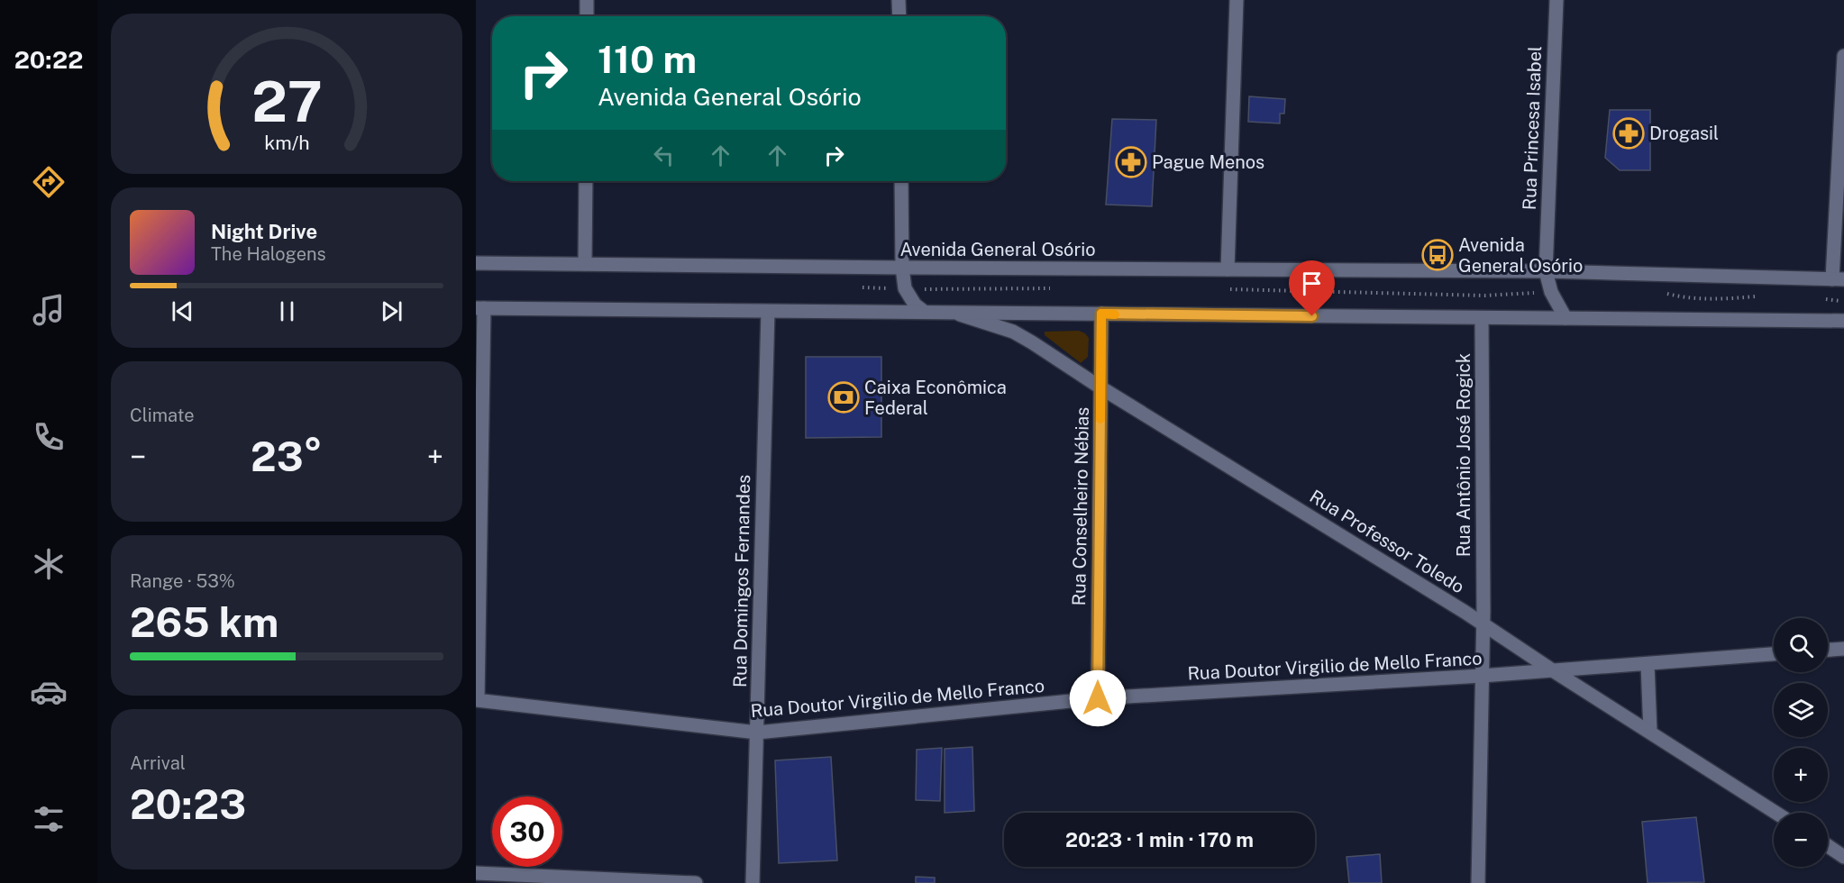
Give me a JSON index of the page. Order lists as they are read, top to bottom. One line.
{"streets":{"street":["Rua Princesa Isabel","Avenida General Osório","Rua Antônio José Rogick","Rua Conselheiro Nébias","Rua Professor Toledo","Rua Domingos Fernandes","Rua Doutor Virgilio de Mello Franco"]},"crossings":[["Rua Princesa Isabel","Avenida General Osório"],["Rua Antônio José Rogick","Rua Professor Toledo"],["Rua Antônio José Rogick","Rua Doutor Virgilio de Mello Franco"],["Rua Conselheiro Nébias","Rua Professor Toledo"],["Rua Conselheiro Nébias","Rua Doutor Virgilio de Mello Franco"],["Rua Professor Toledo","Rua Doutor Virgilio de Mello Franco"],["Rua Domingos Fernandes","Rua Doutor Virgilio de Mello Franco"]],"places":{"pharmacy":["Drogasil","Pague Menos"],"bus stop":["Avenida General Osório"],"bank":["Caixa Econômica Federal"]},"page":{"tabs":"20:22","turn":["110 m","Avenida General Osório"],"song":["Night Drive","The Halogens"],"tile":["Climate",["Range · 53%","265 km"],["Arrival","20:23"]],"heat":["−","23°","+"],"map_buttons":["+","−"],"limit":"30","trip":"20:23 · 1 min · 170 m","gauge":["27","km/h"]}}
